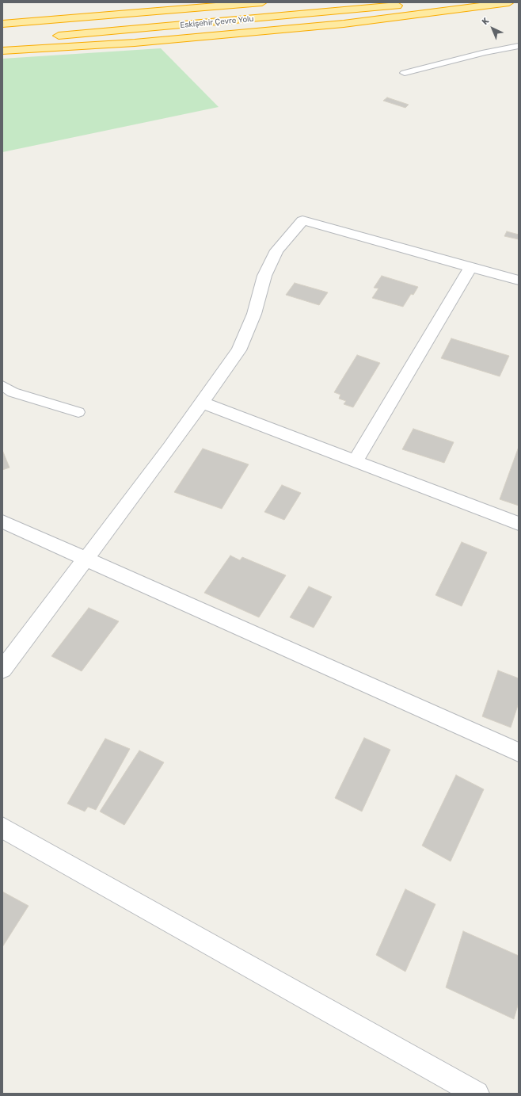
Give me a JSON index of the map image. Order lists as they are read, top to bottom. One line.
{"streets":{"highway":["Eskişehir Çevre Yolu"]},"north":"top left"}
